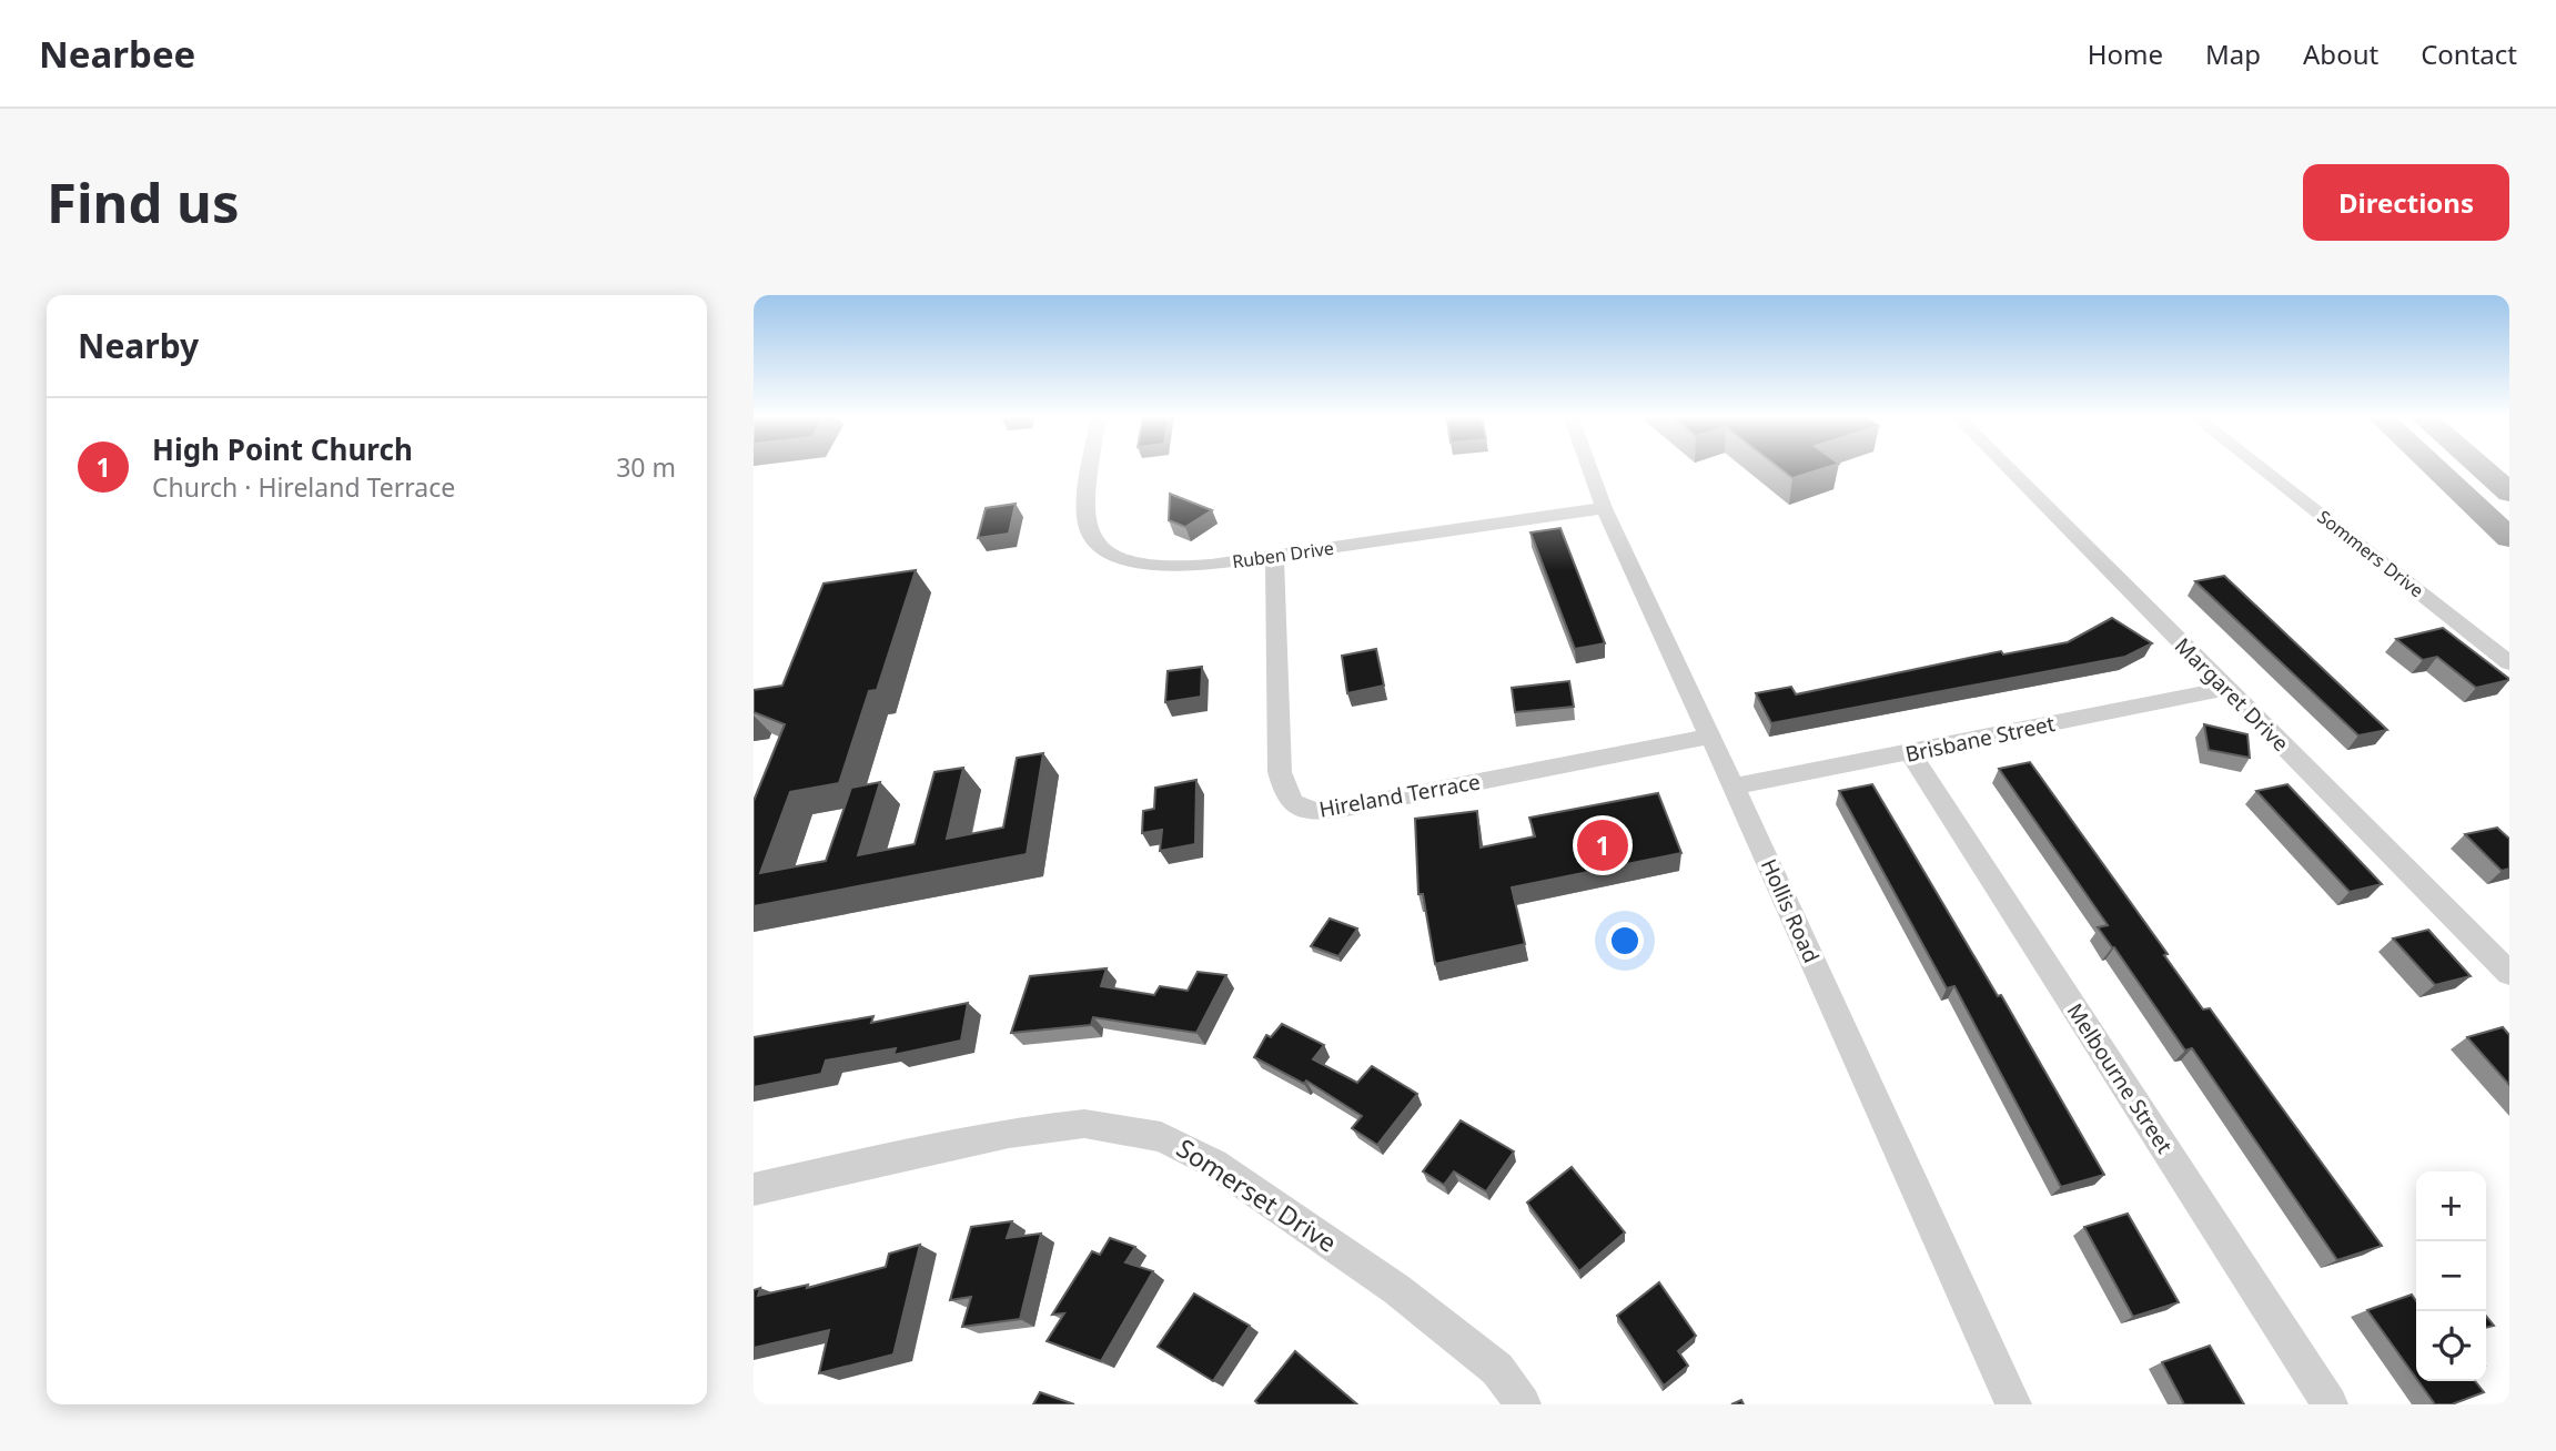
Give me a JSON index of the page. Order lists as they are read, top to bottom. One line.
{"streets":{"street":["Sommers Drive","Ruben Drive","Margaret Drive","Brisbane Street","Hireland Terrace","Hollis Road","Melbourne Street","Somerset Drive"]},"crossings":[["Ruben Drive","Hireland Terrace"],["Ruben Drive","Hollis Road"],["Margaret Drive","Brisbane Street"],["Brisbane Street","Hollis Road"],["Brisbane Street","Melbourne Street"],["Hireland Terrace","Hollis Road"]],"page":{"header":"Nearbee","nav":["Home","Map","About","Contact"],"buttons":"Directions","title":"Find us","heading":"Nearby","list":[{"mark":"1","name":"High Point Church","note":"Church · Hireland Terrace","value":"30 m"}],"pins":"1","map_buttons":["+","−"]}}
